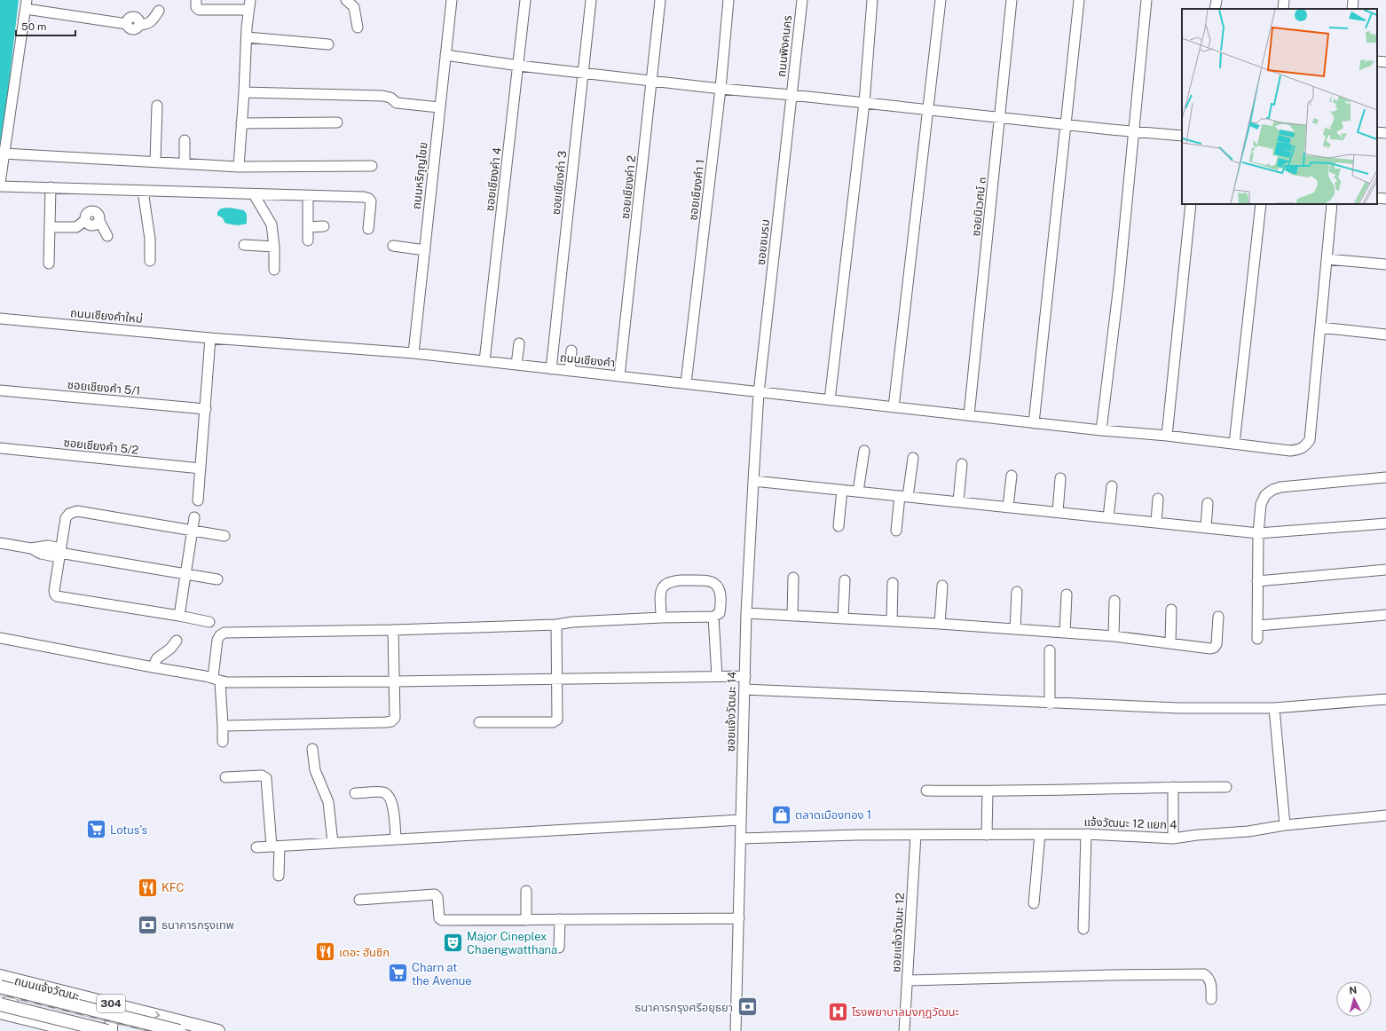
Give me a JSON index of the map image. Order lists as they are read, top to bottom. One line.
{"streets":{"main road":["ถนนแจ้งวัฒนะ","304"],"street":["ถนนพิงคนคร","ถนนหริภุญไชย","ซอยเชียงคำ 4","ซอยเชียงคำ 3","ซอยเชียงคำ 2","ซอยเชียงคำ 1","ซอยนิเวศน์ ๓","ซอยชมรม","ถนนเชียงคำใหม่","ถนนเชียงคำ","ซอยเชียงคำ 5/1","ซอยเชียงคำ 5/2","ซอยแจ้งวัฒนะ 14","แจ้งวัฒนะ 12 แยก 4","ซอยแจ้งวัฒนะ 12"]},"crossings":[["ถนนพิงคนคร","ซอยชมรม"],["ถนนหริภุญไชย","ถนนเชียงคำใหม่"],["ถนนหริภุญไชย","ถนนเชียงคำ"],["ซอยเชียงคำ 4","ถนนเชียงคำ"],["ซอยเชียงคำ 3","ถนนเชียงคำ"],["ซอยเชียงคำ 2","ถนนเชียงคำ"],["ซอยเชียงคำ 1","ถนนเชียงคำ"],["ซอยนิเวศน์ ๓","ถนนเชียงคำ"],["ซอยชมรม","ถนนเชียงคำ"],["ซอยชมรม","ซอยแจ้งวัฒนะ 14"],["ถนนเชียงคำใหม่","ถนนเชียงคำ"],["ถนนเชียงคำ","ซอยแจ้งวัฒนะ 14"],["ซอยแจ้งวัฒนะ 14","แจ้งวัฒนะ 12 แยก 4"],["แจ้งวัฒนะ 12 แยก 4","ซอยแจ้งวัฒนะ 12"]],"places":{"shop":["ตลาดเมืองทอง 1"],"supermarket":["Lotus's","Charn at the Avenue"],"restaurant":["KFC","เดอะ ฮันซิก"],"bank":["ธนาคารกรุงเทพ","ธนาคารกรุงศรีอยุธยา"],"theatre":["Major Cineplex Chaengwatthana"],"hospital":["โรงพยาบาลมงกุฎวัฒนะ"]},"scale_bar":"50 m","north":"top"}
